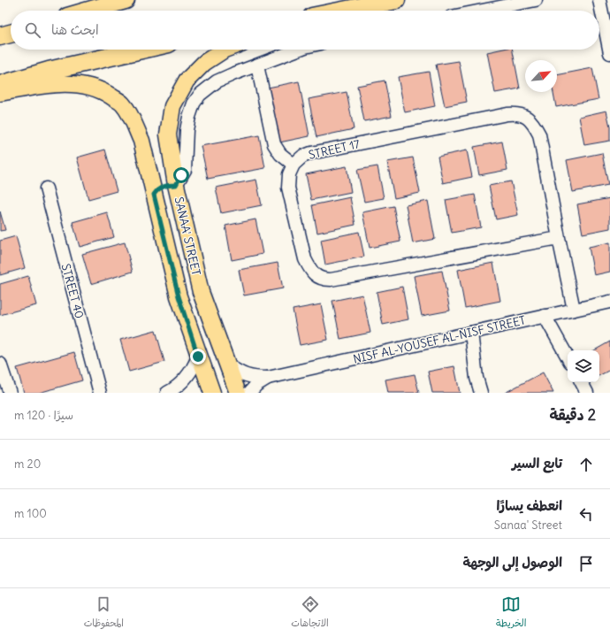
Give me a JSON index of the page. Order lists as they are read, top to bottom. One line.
{"streets":{"main road":["SANAA' STREET"],"street":["STREET 17","STREET 40","NISF AL-YOUSEF AL-NISF STREET"]},"crossings":[["STREET 17","NISF AL-YOUSEF AL-NISF STREET"],["SANAA' STREET","NISF AL-YOUSEF AL-NISF STREET"]],"north":"top right","page":{"search":"ابحث هنا","heading":["2 دقيقة","سيرًا · 120 m"],"list":[["تابع السير","20 m"],["انعطف يسارًا","Sanaa' Street","100 m"],"الوصول إلى الوجهة"],"nav":["الخريطة","الاتجاهات","المحفوظات"]}}
